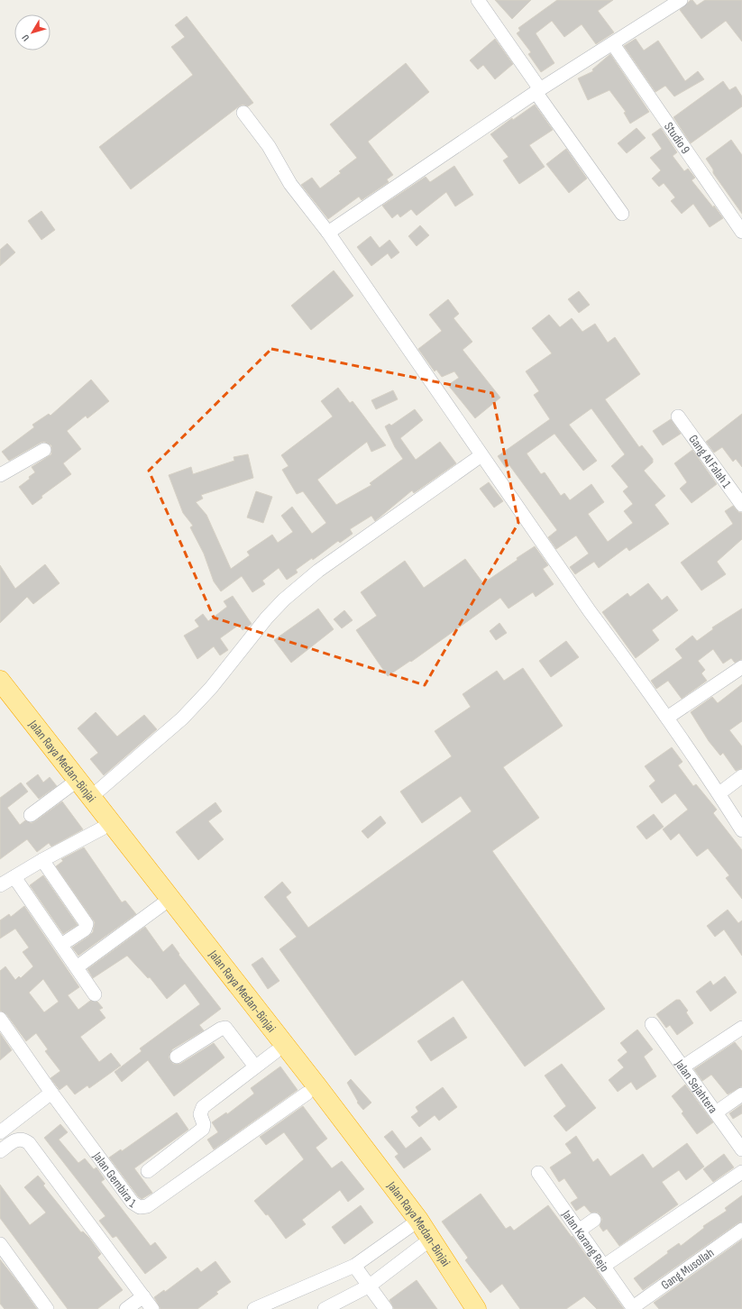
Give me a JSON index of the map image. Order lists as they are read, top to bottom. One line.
{"streets":{"highway":["Jalan Raya Medan-Binjai"],"street":["Studio 9","Gang Al Falah 1","Jalan Sejahtera","Jalan Gembira 1","Jalan Karang Rejo","Gang Musollah"]},"crossings":[["Jalan Raya Medan-Binjai","Jalan Gembira 1"],["Jalan Karang Rejo","Gang Musollah"]],"north":"bottom left"}
